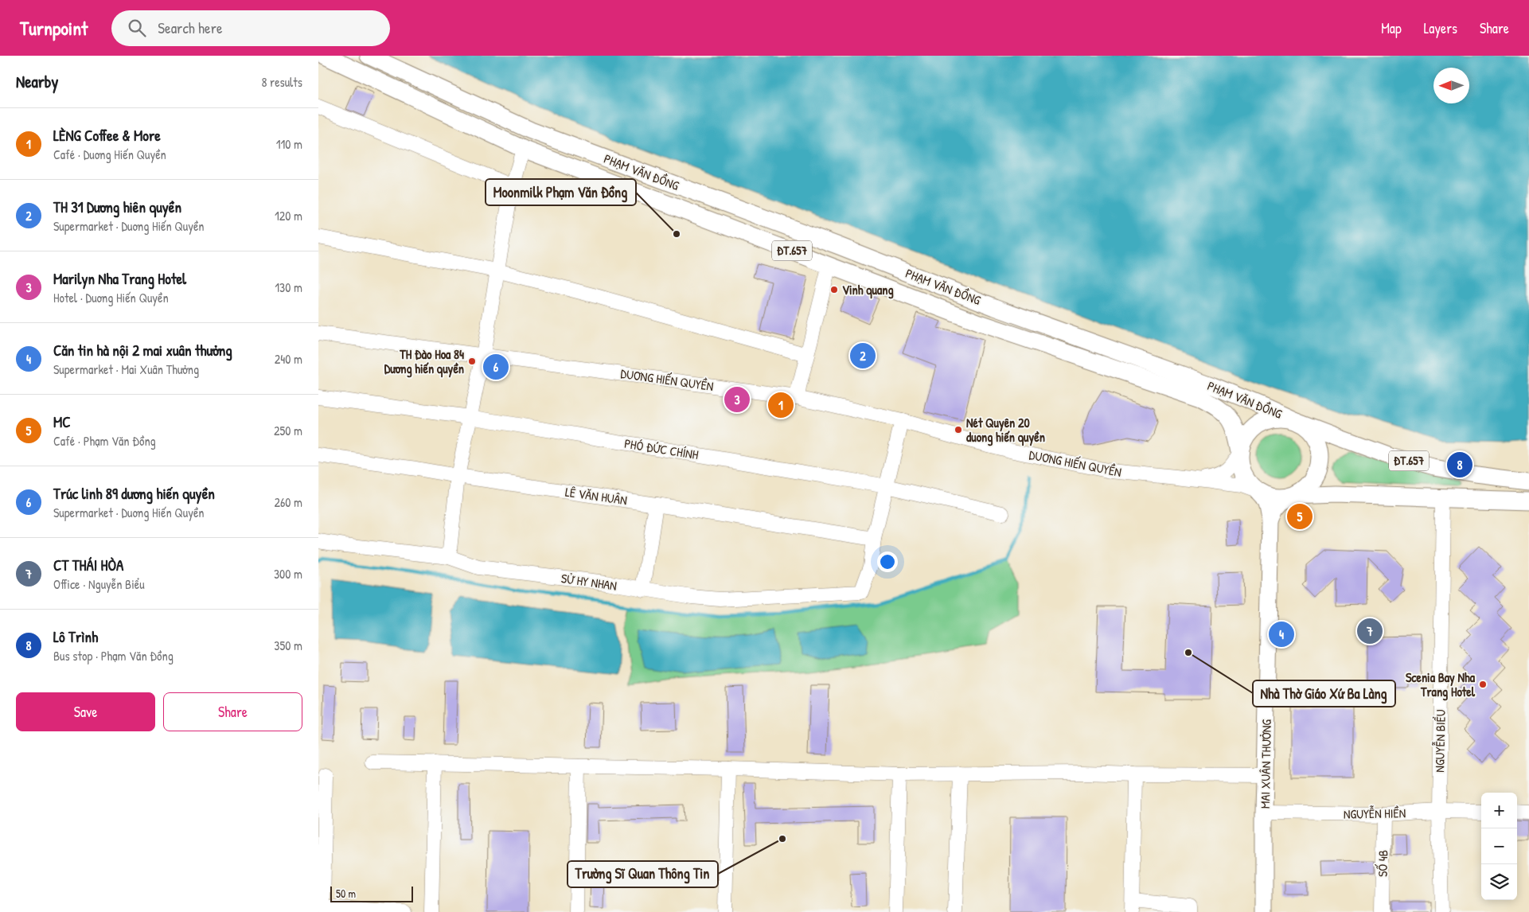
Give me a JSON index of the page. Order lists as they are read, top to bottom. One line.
{"streets":{"main road":["PHẠM VĂN ĐỒNG","ĐT.657","MAI XUÂN THƯỞNG"],"street":["DUƠNG HIẾN QUYỀN","PHÓ ĐỨC CHÍNH","LÊ VĂN HUÂN","SỬ HY NHAN","NGUYỄN BIỂU","NGUYỄN HIỀN","SỐ 4B"]},"crossings":[["PHẠM VĂN ĐỒNG","ĐT.657"],["PHẠM VĂN ĐỒNG","DUƠNG HIẾN QUYỀN"],["PHẠM VĂN ĐỒNG","MAI XUÂN THƯỞNG"],["ĐT.657","DUƠNG HIẾN QUYỀN"],["ĐT.657","MAI XUÂN THƯỞNG"],["DUƠNG HIẾN QUYỀN","MAI XUÂN THƯỞNG"],["LÊ VĂN HUÂN","SỬ HY NHAN"],["NGUYỄN BIỂU","NGUYỄN HIỀN"],["MAI XUÂN THƯỞNG","NGUYỄN HIỀN"],["NGUYỄN HIỀN","SỐ 4B"]],"places":["Moonmilk Phạm Văn Đồng","Vinh quang","TH Đào Hoa 84 Dương hiến quyền","Nét Quyên 20 duong hiến quyền","Nhà Thờ Giáo Xứ Ba Làng","Scenia Bay Nha Trang Hotel","Trường Sĩ Quan Thông Tin"],"scale_bar":"50 m","north":"left","page":{"header":"Turnpoint","search":"Search here","nav":["Map","Layers","Share"],"heading":["Nearby","8 results"],"list":[{"mark":"1","name":"LÈNG Coffee & More","note":"Café · Duơng Hiến Quyền","value":"110 m"},{"mark":"2","name":"TH 31 Dương hiên quyền","note":"Supermarket · Duơng Hiến Quyền","value":"120 m"},{"mark":"3","name":"Marilyn Nha Trang Hotel","note":"Hotel · Duơng Hiến Quyền","value":"130 m"},{"mark":"4","name":"Căn tin hà nội 2 mai xuân thưởng","note":"Supermarket · Mai Xuân Thưởng","value":"240 m"},{"mark":"5","name":"MC","note":"Café · Phạm Văn Đồng","value":"250 m"},{"mark":"6","name":"Trúc linh 89 dương hiến quyền","note":"Supermarket · Duơng Hiến Quyền","value":"260 m"},{"mark":"7","name":"CT THÁI HÒA","note":"Office · Nguyễn Biểu","value":"300 m"},{"mark":"8","name":"Lô Trình","note":"Bus stop · Phạm Văn Đồng","value":"350 m"}],"pins":["2","6","3","1","8","5","7","4"],"buttons":["Save","Share"],"map_buttons":["+","−"],"scale":"50 m"}}
